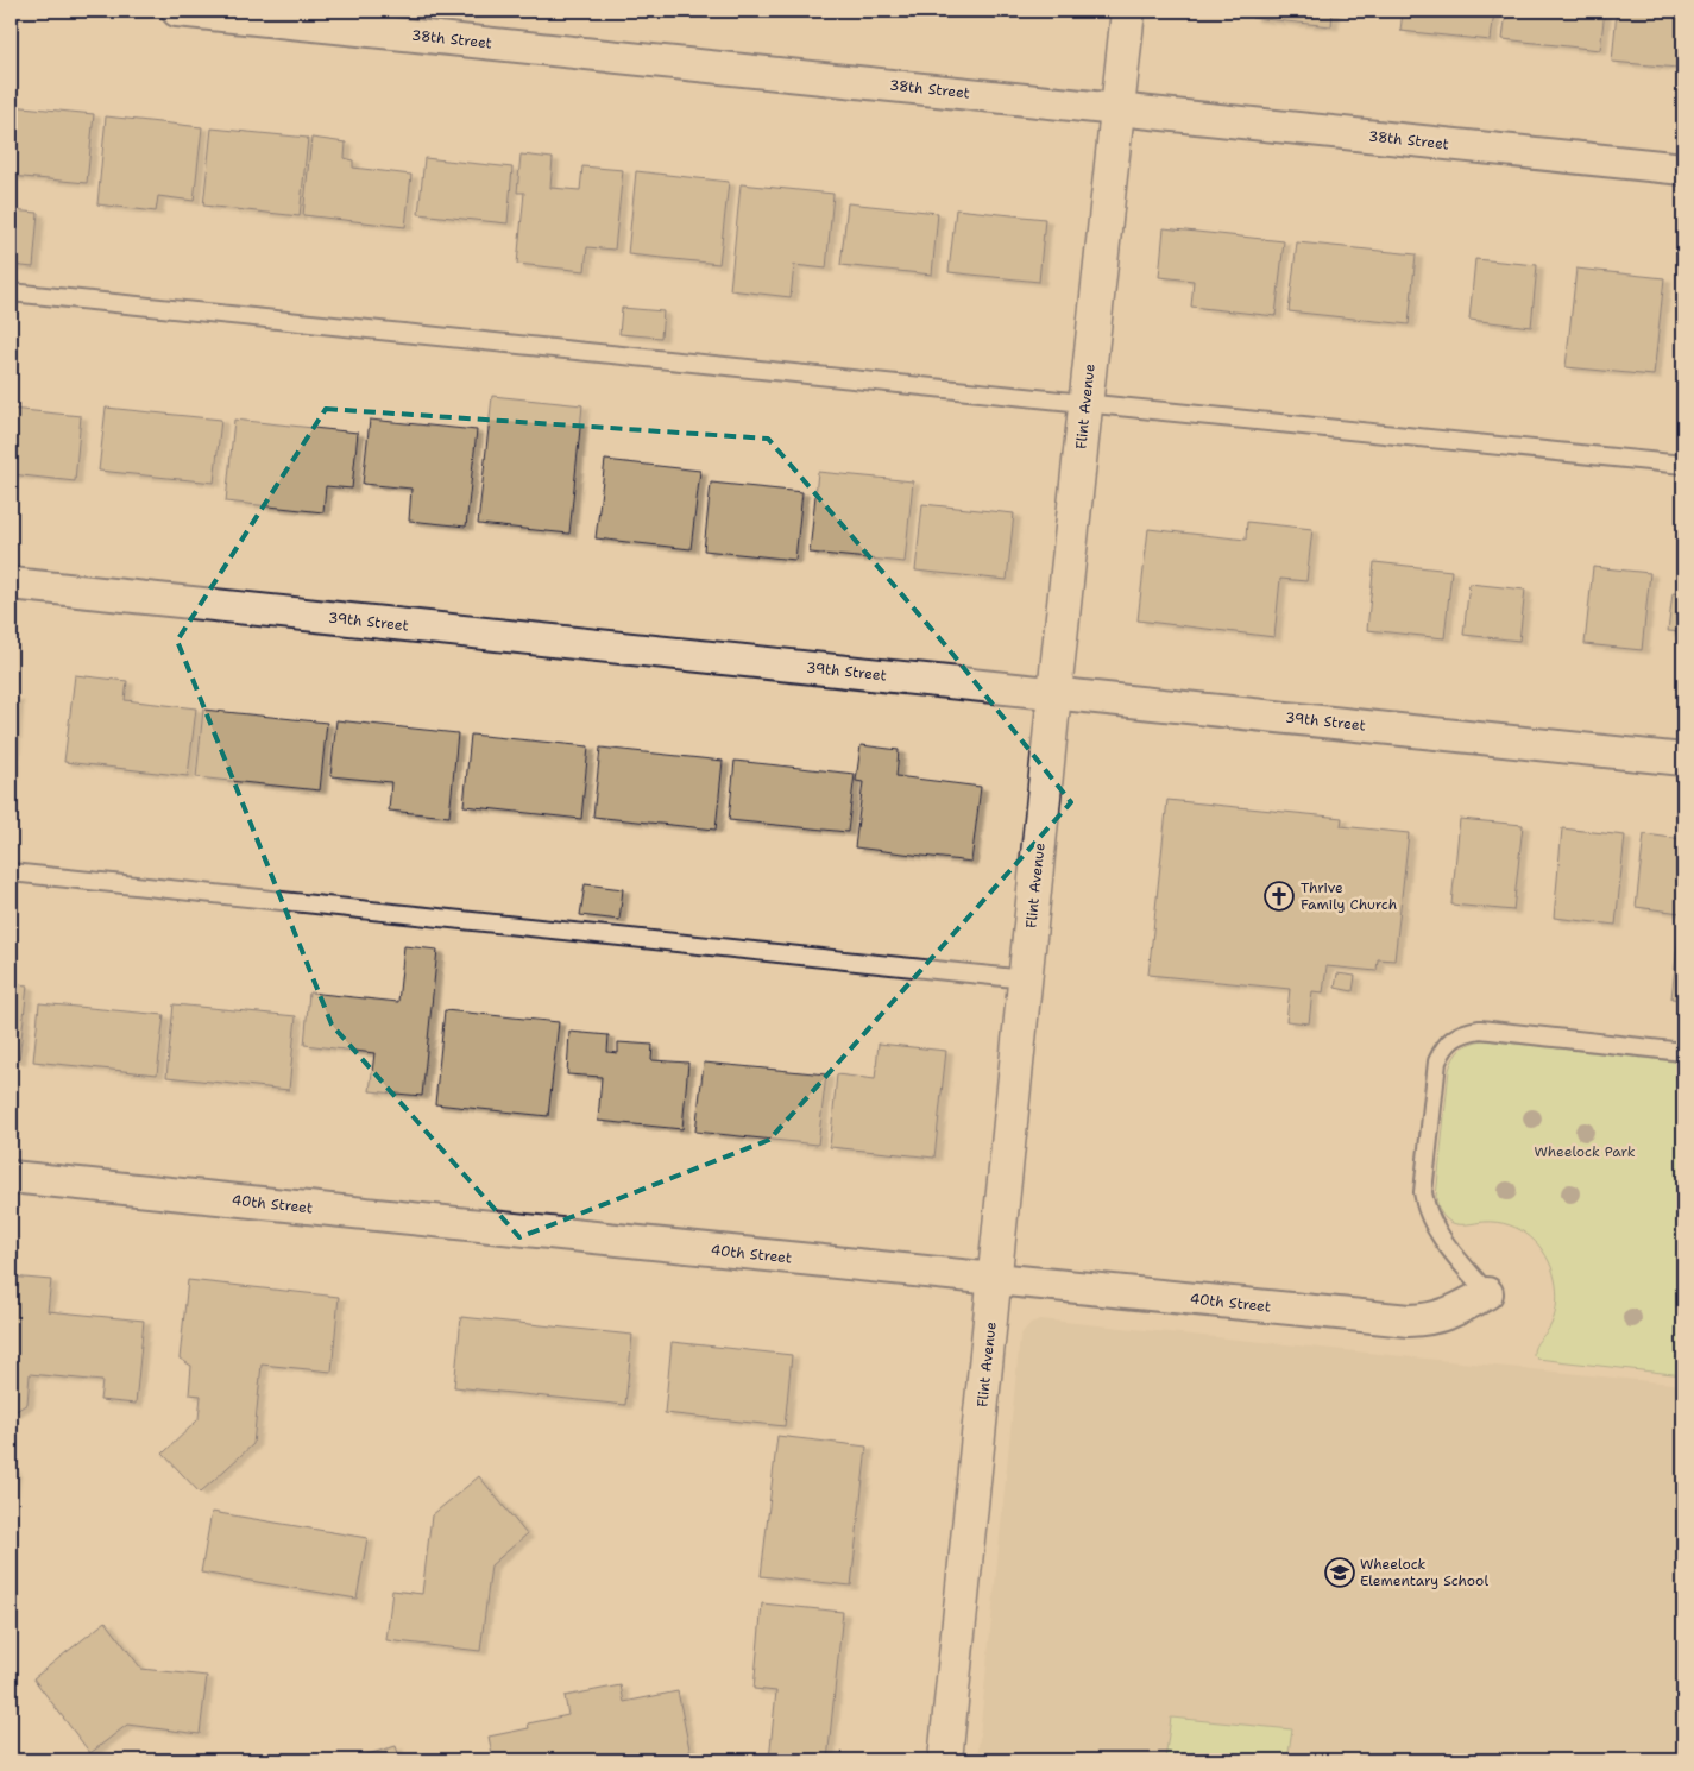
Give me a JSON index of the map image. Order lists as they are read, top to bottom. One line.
{"streets":{"street":["38th Street","Flint Avenue","39th Street","40th Street"]},"crossings":[["38th Street","Flint Avenue"],["Flint Avenue","39th Street"],["Flint Avenue","40th Street"]],"parks":["Wheelock Park"],"places":{"church":["Thrive Family Church"],"school or university":["Wheelock Elementary School"]}}
